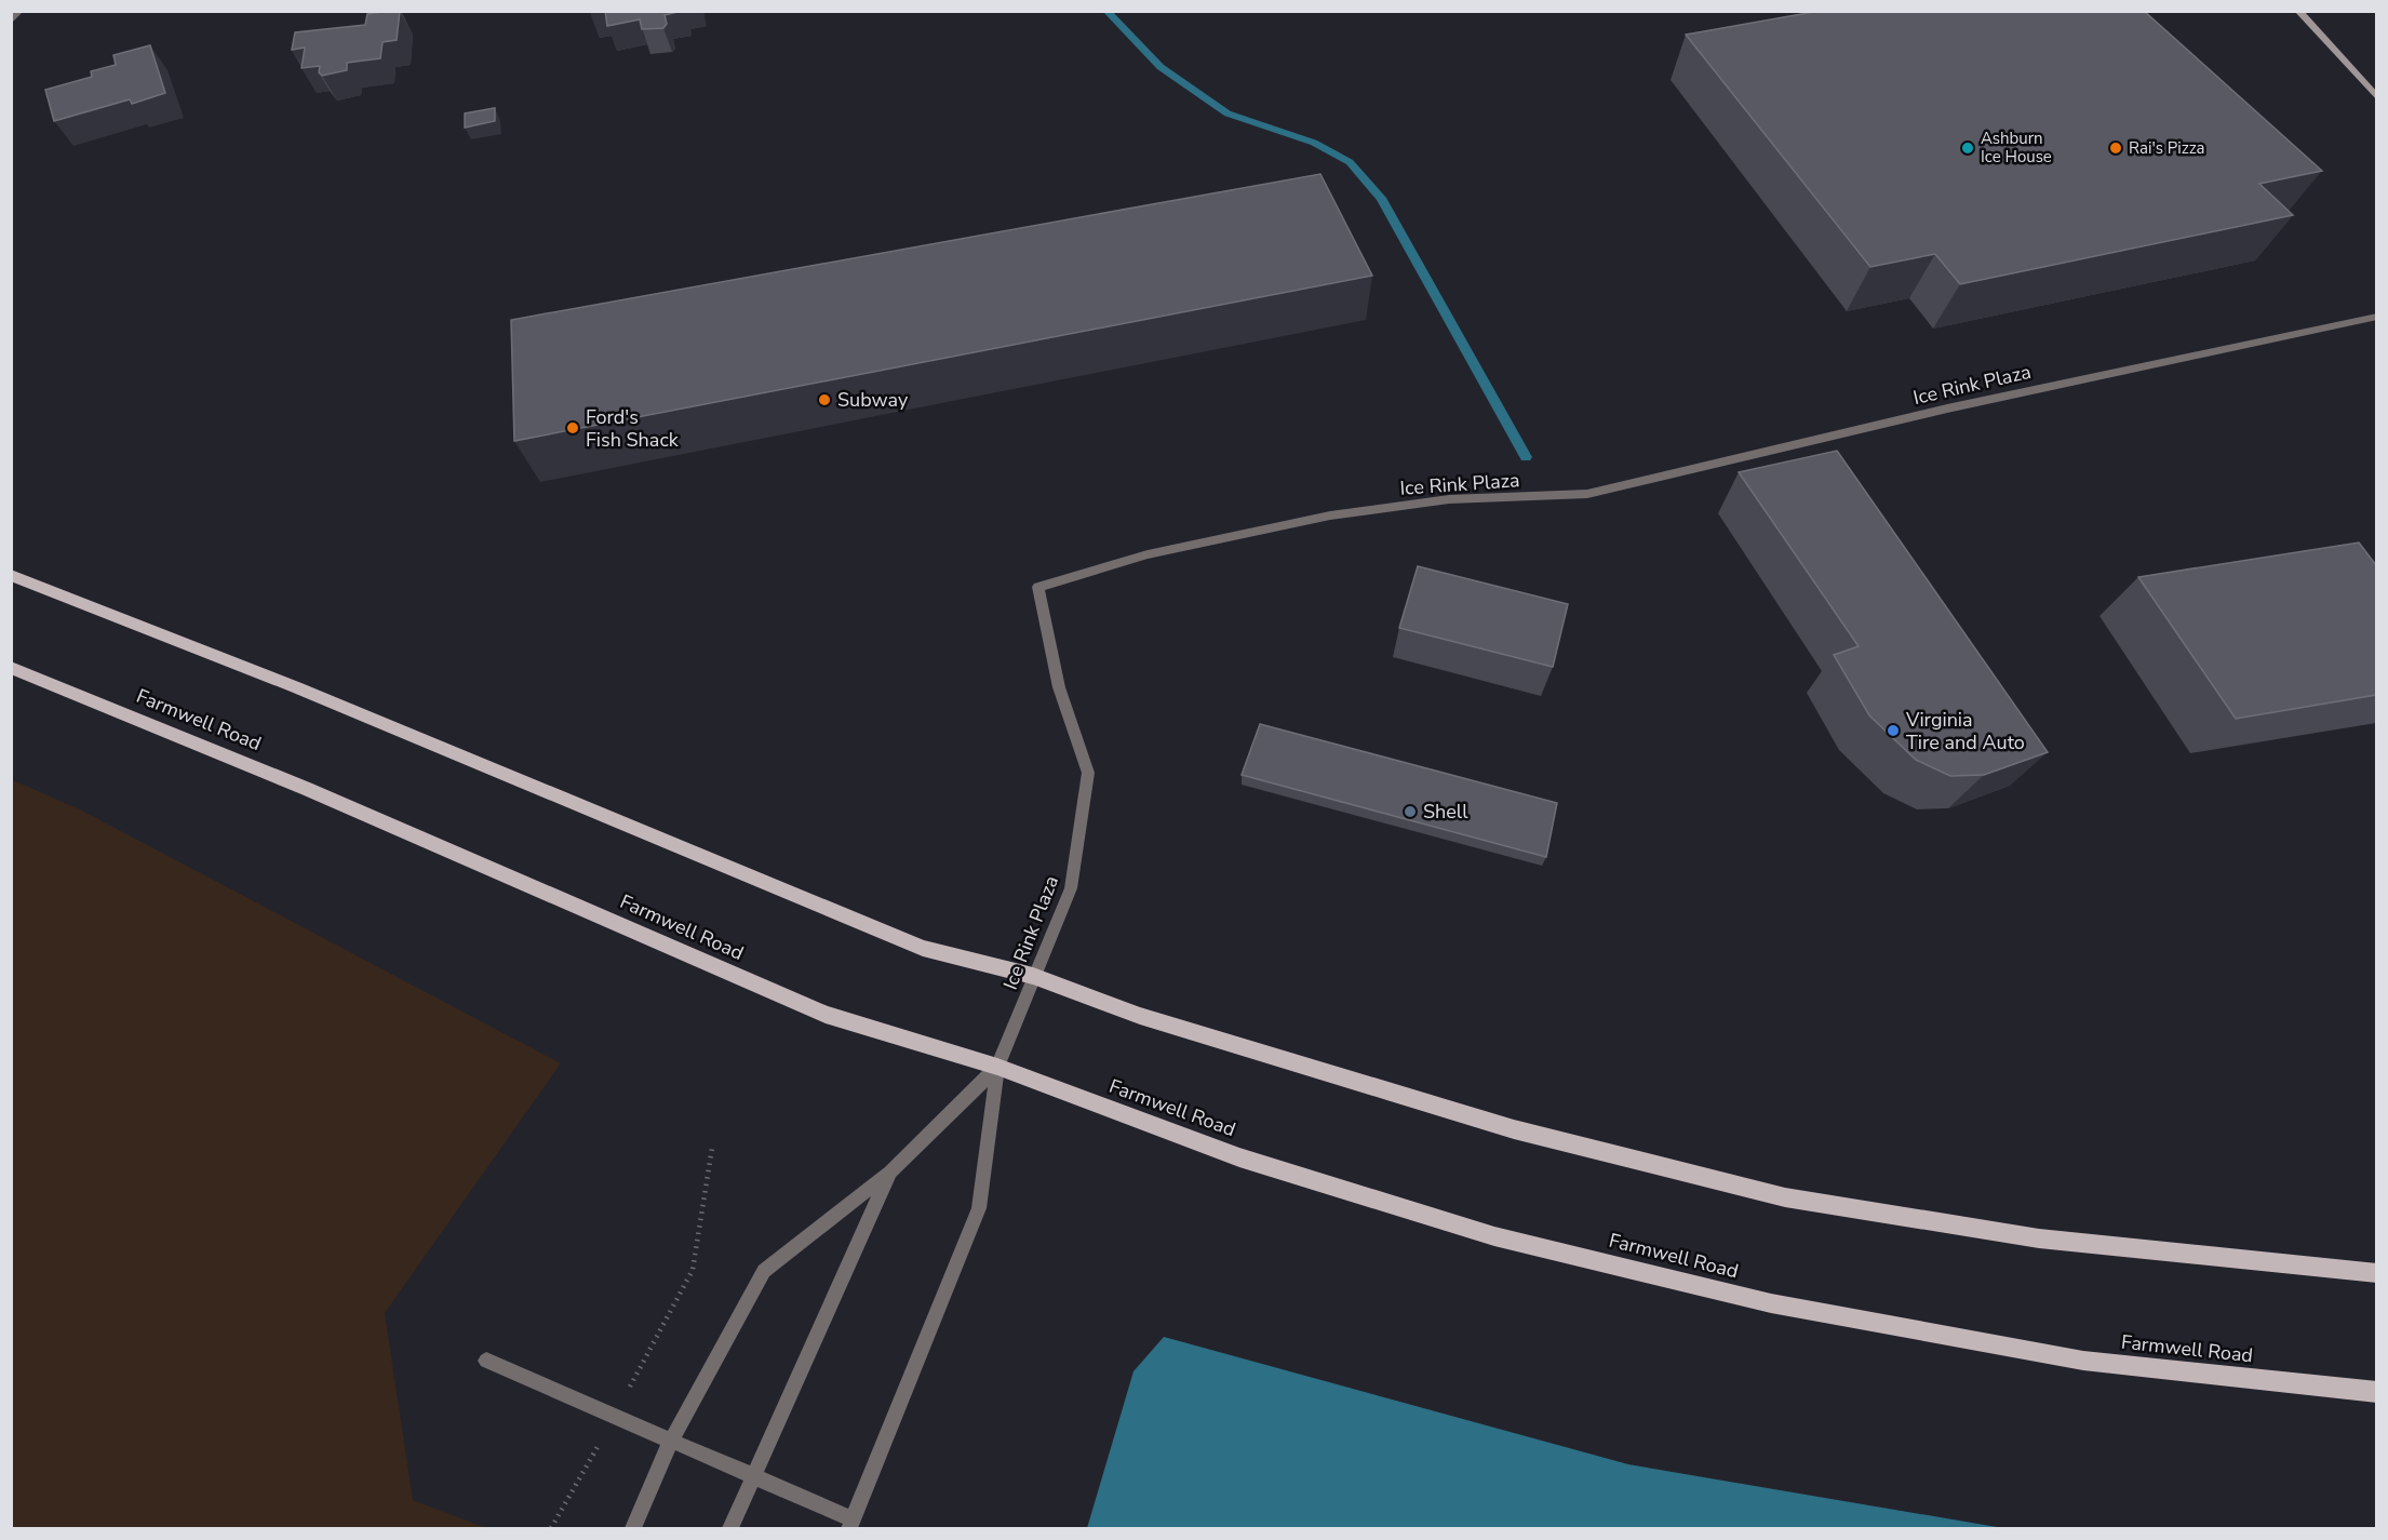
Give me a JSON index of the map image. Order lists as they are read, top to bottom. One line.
{"streets":{"main road":["Farmwell Road"],"street":["Ice Rink Plaza"]},"crossings":[["Ice Rink Plaza","Farmwell Road"]],"places":["Ashburn Ice House","Rai's Pizza","Subway","Ford's Fish Shack","Virginia Tire and Auto","Shell"]}
